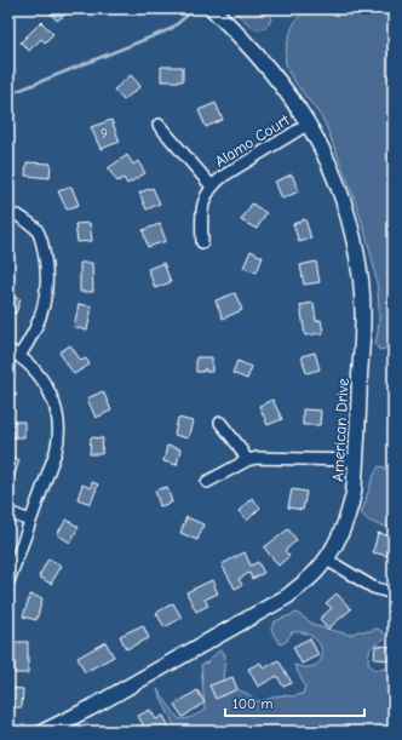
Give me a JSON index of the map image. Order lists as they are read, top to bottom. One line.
{"streets":{"street":["Alamo Court","American Drive"]},"crossings":[["Alamo Court","American Drive"]],"house_numbers":["9"],"scale_bar":"100 m"}
